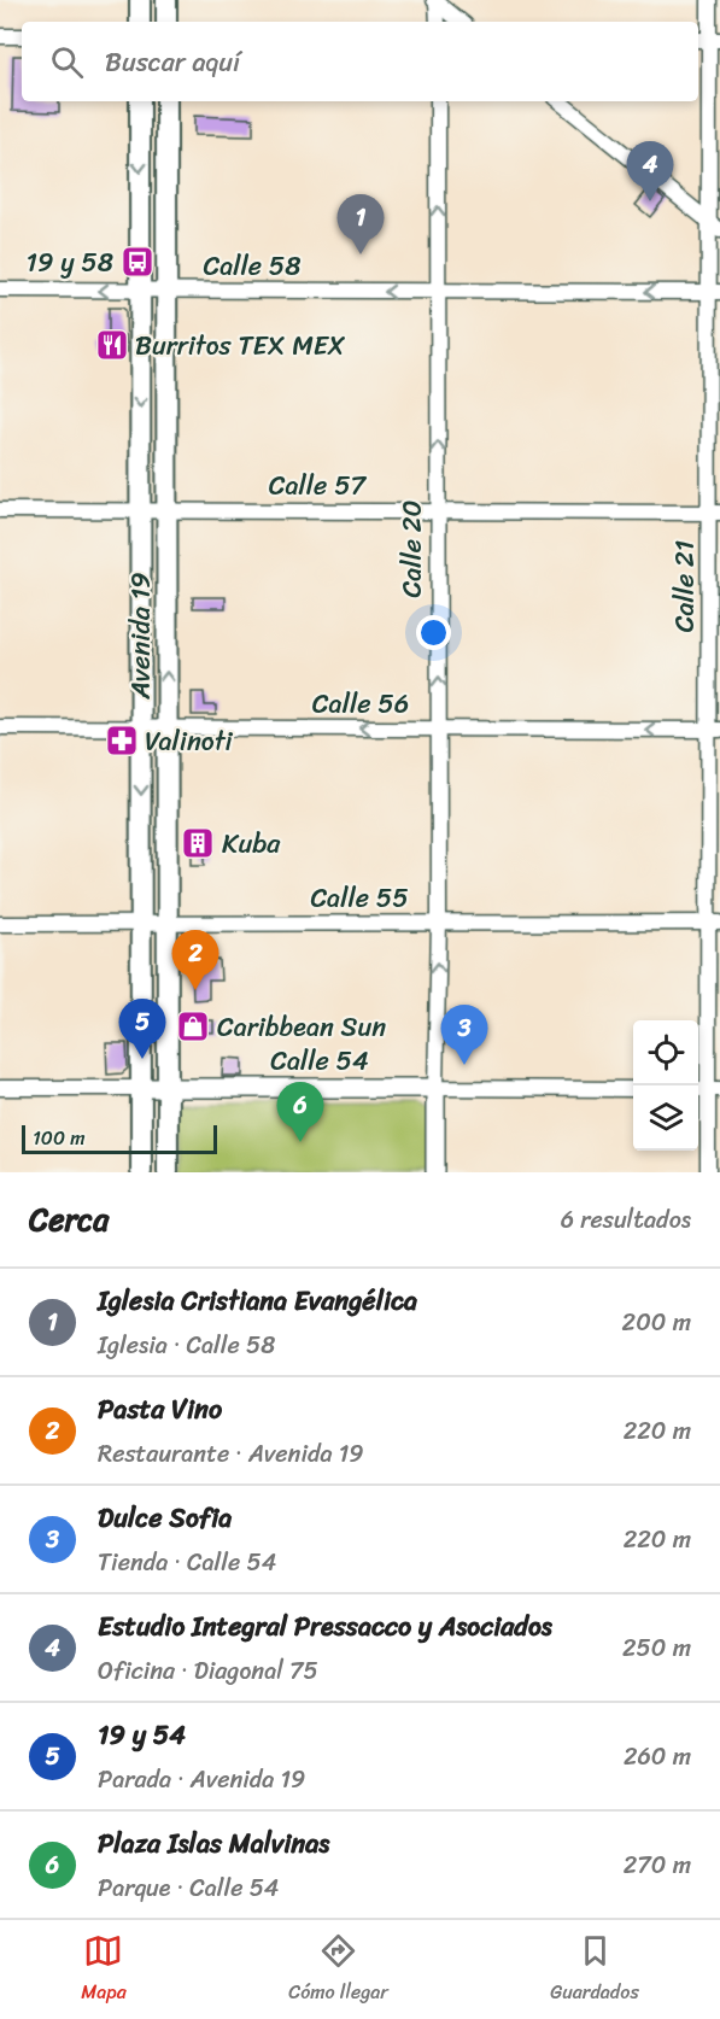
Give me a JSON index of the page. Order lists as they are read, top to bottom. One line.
{"streets":{"main road":["Avenida 19"],"street":["Calle 58","Calle 57","Calle 20","Calle 21","Calle 56","Calle 55","Calle 54"]},"crossings":[["Calle 58","Calle 20"],["Calle 58","Calle 21"],["Calle 58","Avenida 19"],["Calle 57","Calle 20"],["Calle 57","Calle 21"],["Calle 57","Avenida 19"],["Calle 20","Calle 56"],["Calle 20","Calle 55"],["Calle 20","Calle 54"],["Calle 21","Calle 56"],["Calle 21","Calle 55"],["Avenida 19","Calle 56"],["Avenida 19","Calle 55"],["Avenida 19","Calle 54"]],"one_way":["Calle 58","Calle 20","Calle 56"],"places":{"bus stop":["19 y 58"],"restaurant":["Burritos TEX MEX"],"pharmacy":["Valinoti"],"building":["Kuba"],"shop":["Caribbean Sun"]},"scale_bar":"100 m","page":{"search":"Buscar aquí","pins":["4","1","2","5","3","6"],"scale":"100 m","heading":["Cerca","6 resultados"],"list":[{"mark":"1","name":"Iglesia Cristiana Evangélica","note":"Iglesia · Calle 58","value":"200 m"},{"mark":"2","name":"Pasta Vino","note":"Restaurante · Avenida 19","value":"220 m"},{"mark":"3","name":"Dulce Sofia","note":"Tienda · Calle 54","value":"220 m"},{"mark":"4","name":"Estudio Integral Pressacco y Asociados","note":"Oficina · Diagonal 75","value":"250 m"},{"mark":"5","name":"19 y 54","note":"Parada · Avenida 19","value":"260 m"},{"mark":"6","name":"Plaza Islas Malvinas","note":"Parque · Calle 54","value":"270 m"}],"nav":["Mapa","Cómo llegar","Guardados"]}}
